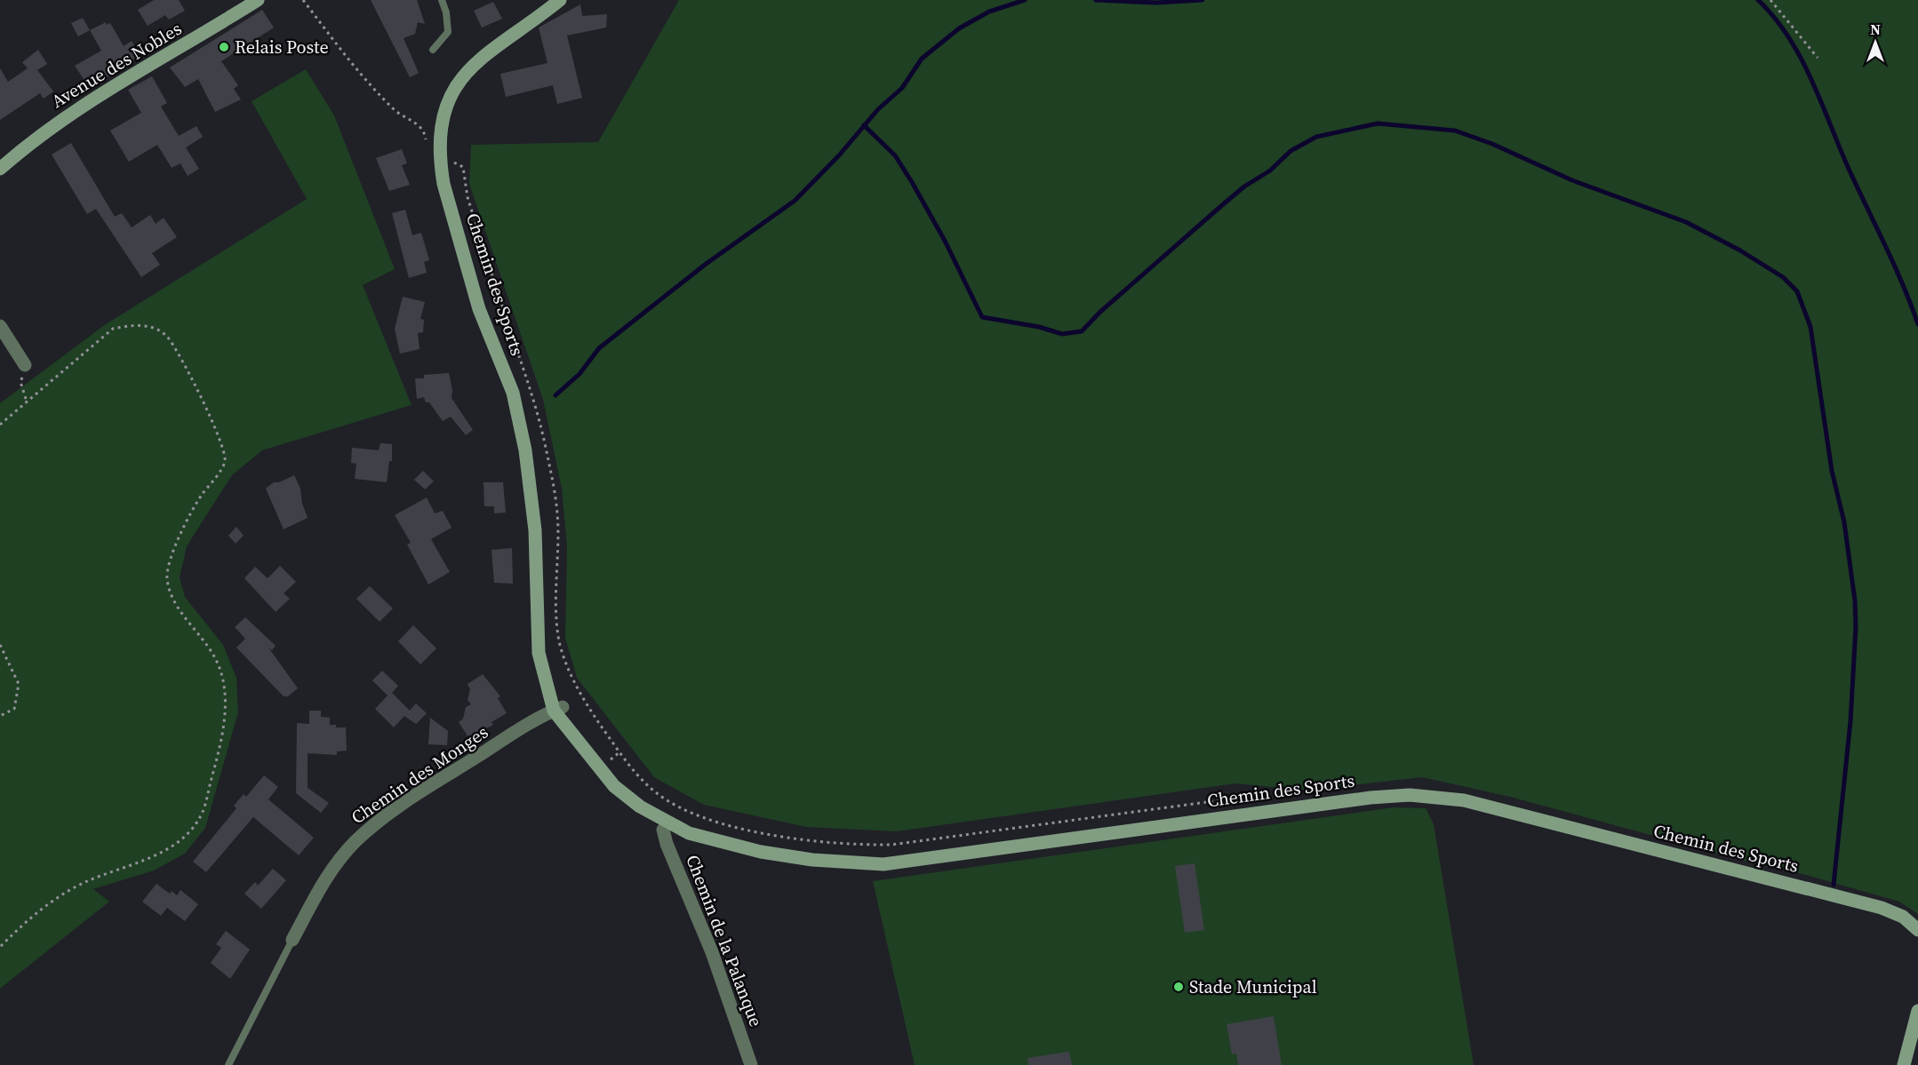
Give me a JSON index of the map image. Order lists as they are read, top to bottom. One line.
{"streets":{"street":["Avenue des Nobles","Chemin des Sports","Chemin des Monges","Chemin de la Palanque"]},"crossings":[["Chemin des Sports","Chemin des Monges"]],"places":["Relais Poste","Stade Municipal"],"north":"top"}
